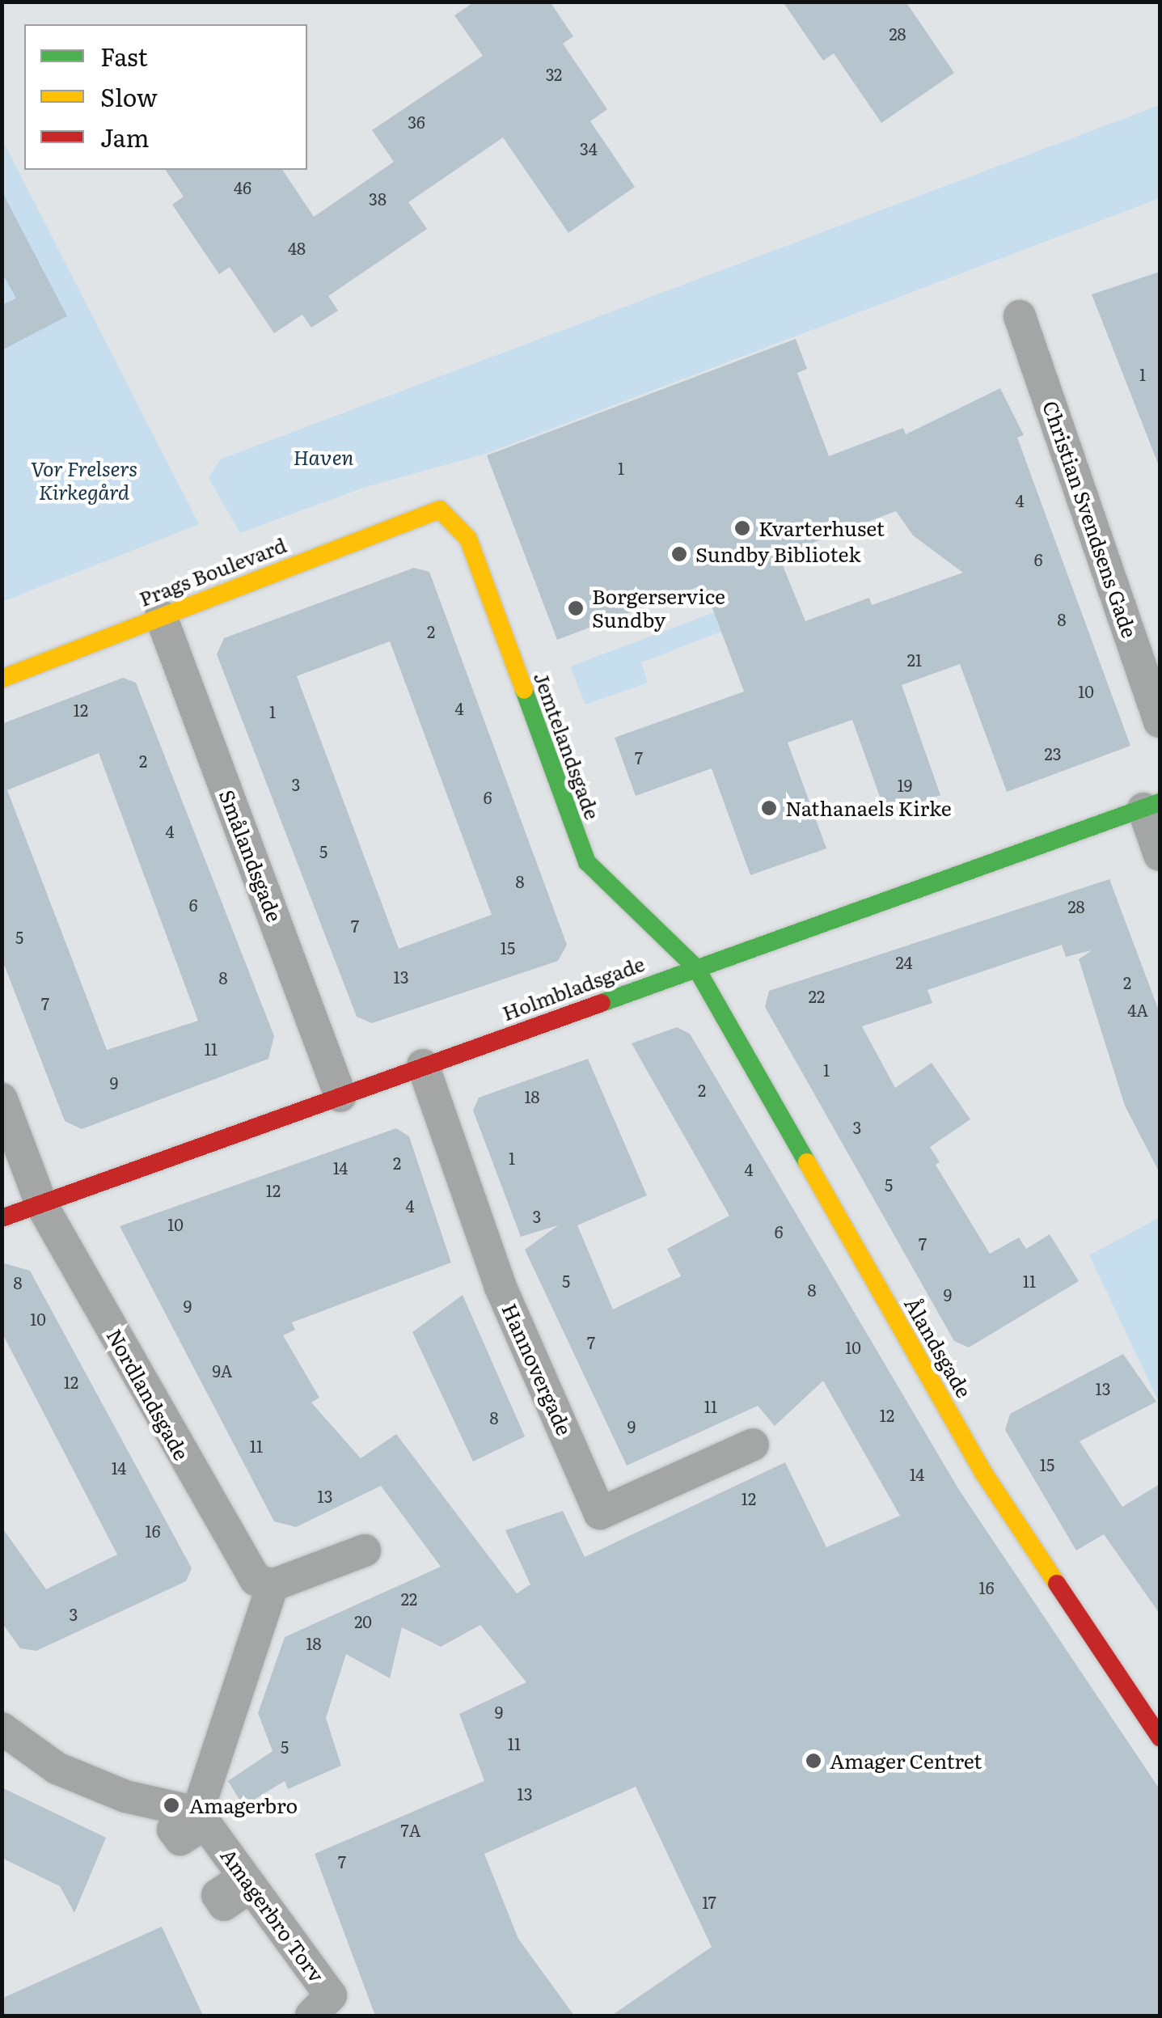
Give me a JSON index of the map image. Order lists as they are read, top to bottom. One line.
{"streets":{"street":["Christian Svendsens Gade","Prags Boulevard","Jemtelandsgade","Smålandsgade","Holmbladsgade","Ålandsgade","Hannovergade","Nordlandsgade","Amagerbro Torv"]},"crossings":[["Prags Boulevard","Jemtelandsgade"],["Prags Boulevard","Smålandsgade"],["Jemtelandsgade","Holmbladsgade"],["Jemtelandsgade","Ålandsgade"],["Smålandsgade","Holmbladsgade"],["Holmbladsgade","Ålandsgade"],["Holmbladsgade","Hannovergade"],["Holmbladsgade","Nordlandsgade"]],"parks":["Haven","Vor Frelsers Kirkegård"],"places":["Kvarterhuset","Sundby Bibliotek","Borgerservice Sundby","Nathanaels Kirke","Amager Centret","Amagerbro"],"house_numbers":["28","32","36","34","46","38","48","1","1","4","6","8","2","21","10","4","12","1","23","7","2","3","19","6","4","5","8","6","28","7","5","15","24","13","8","2","22","7","4A","11","1","9","2","18","3","1","2","14","4","5","12","4","3","10","6","7","5","11","8","8","9","9","10","7","10","9A","12","13","11","12","8","9","11","15","14","14","13","12","16","16","22","3","20","18","9","11","5","13","7A","7","17"],"legend":["Fast","Slow","Jam"]}
